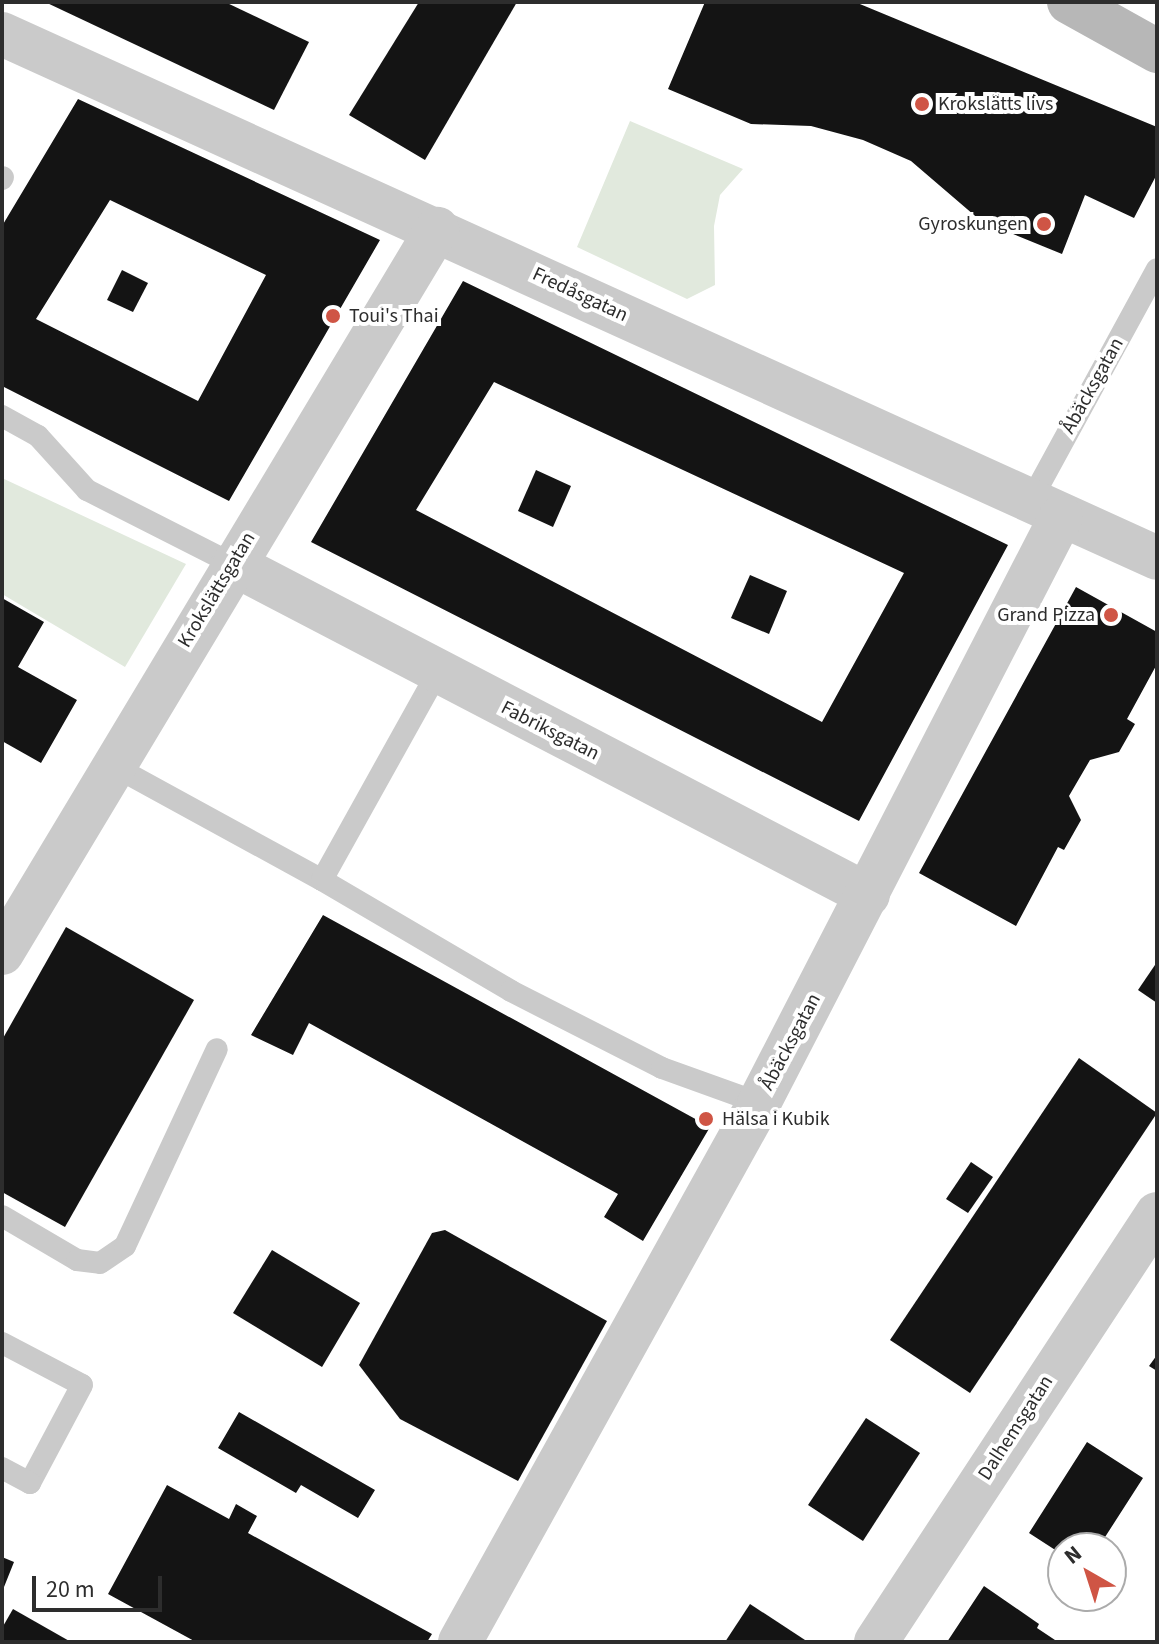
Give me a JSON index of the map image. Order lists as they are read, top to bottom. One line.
{"streets":{"street":["Fredåsgatan","Åbäcksgatan","Krokslättsgatan","Fabriksgatan","Dalhemsgatan"]},"crossings":[["Fredåsgatan","Åbäcksgatan"],["Fredåsgatan","Krokslättsgatan"],["Åbäcksgatan","Fabriksgatan"],["Krokslättsgatan","Fabriksgatan"]],"places":["Krokslätts livs","Gyroskungen","Toui's Thai","Grand Pizza","Hälsa i Kubik"],"scale_bar":"20 m","north":"top left"}
